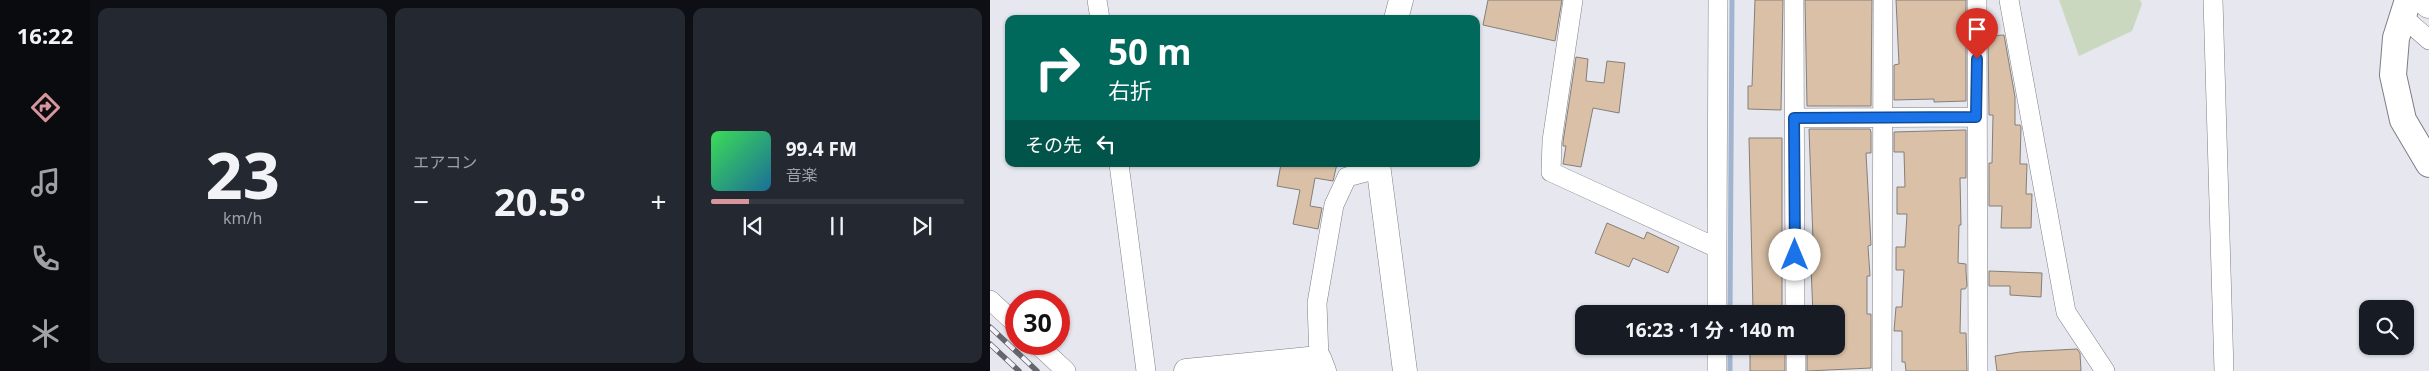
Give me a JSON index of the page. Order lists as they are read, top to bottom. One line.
{"page":{"tabs":"16:22","tile":[["23","km/h"],"エアコン"],"turn":["50 m","右折"],"then":"その先","song":["99.4 FM","音楽"],"heat":["−","20.5°","+"],"limit":"30","trip":"16:23 · 1 分 · 140 m"}}
